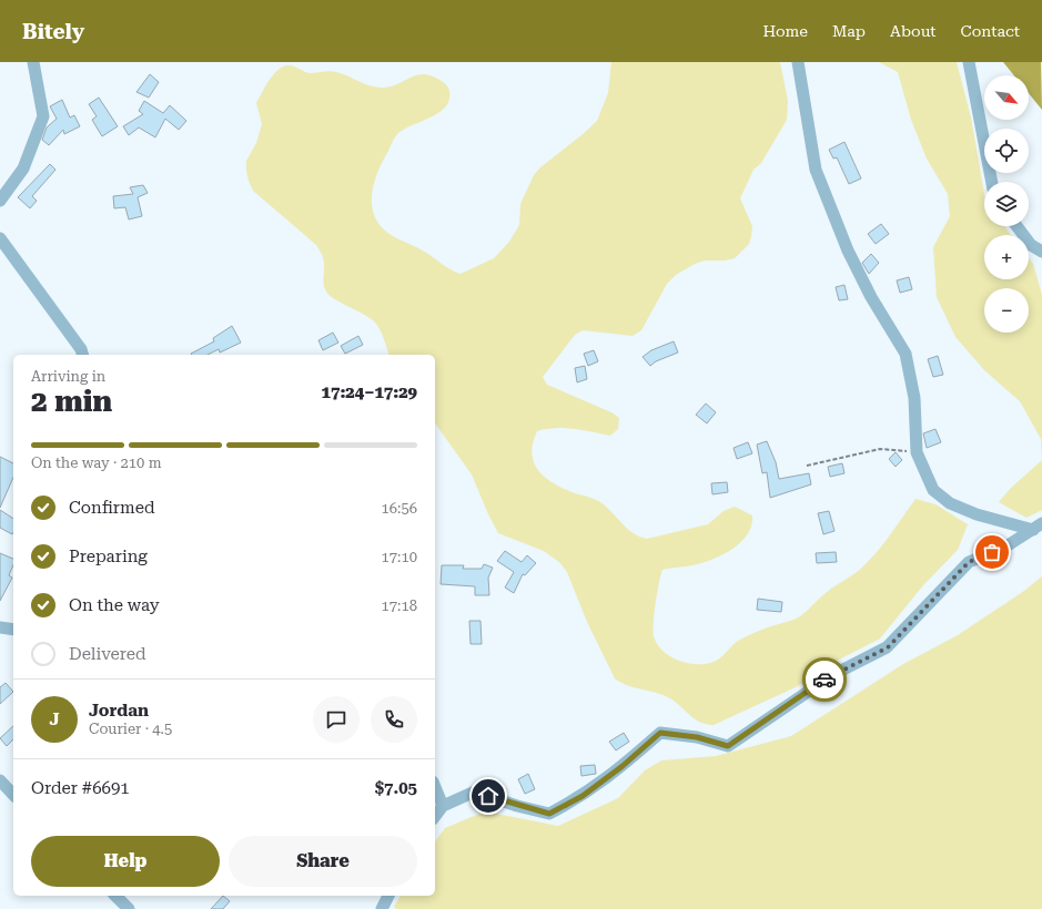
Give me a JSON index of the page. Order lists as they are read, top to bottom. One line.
{"north":"bottom right","page":{"header":"Bitely","nav":["Home","Map","About","Contact"],"map_buttons":["+","−"],"heading":["2 min","Arriving in","17:24–17:29"],"panel":["Jordan","Courier · 4.5","Order #6691","$7.05"],"bar":"On the way · 210 m","list":[["Confirmed","16:56"],["Preparing","17:10"],["On the way","17:18"],"Delivered"],"round":"J","buttons":["Help","Share"]}}
